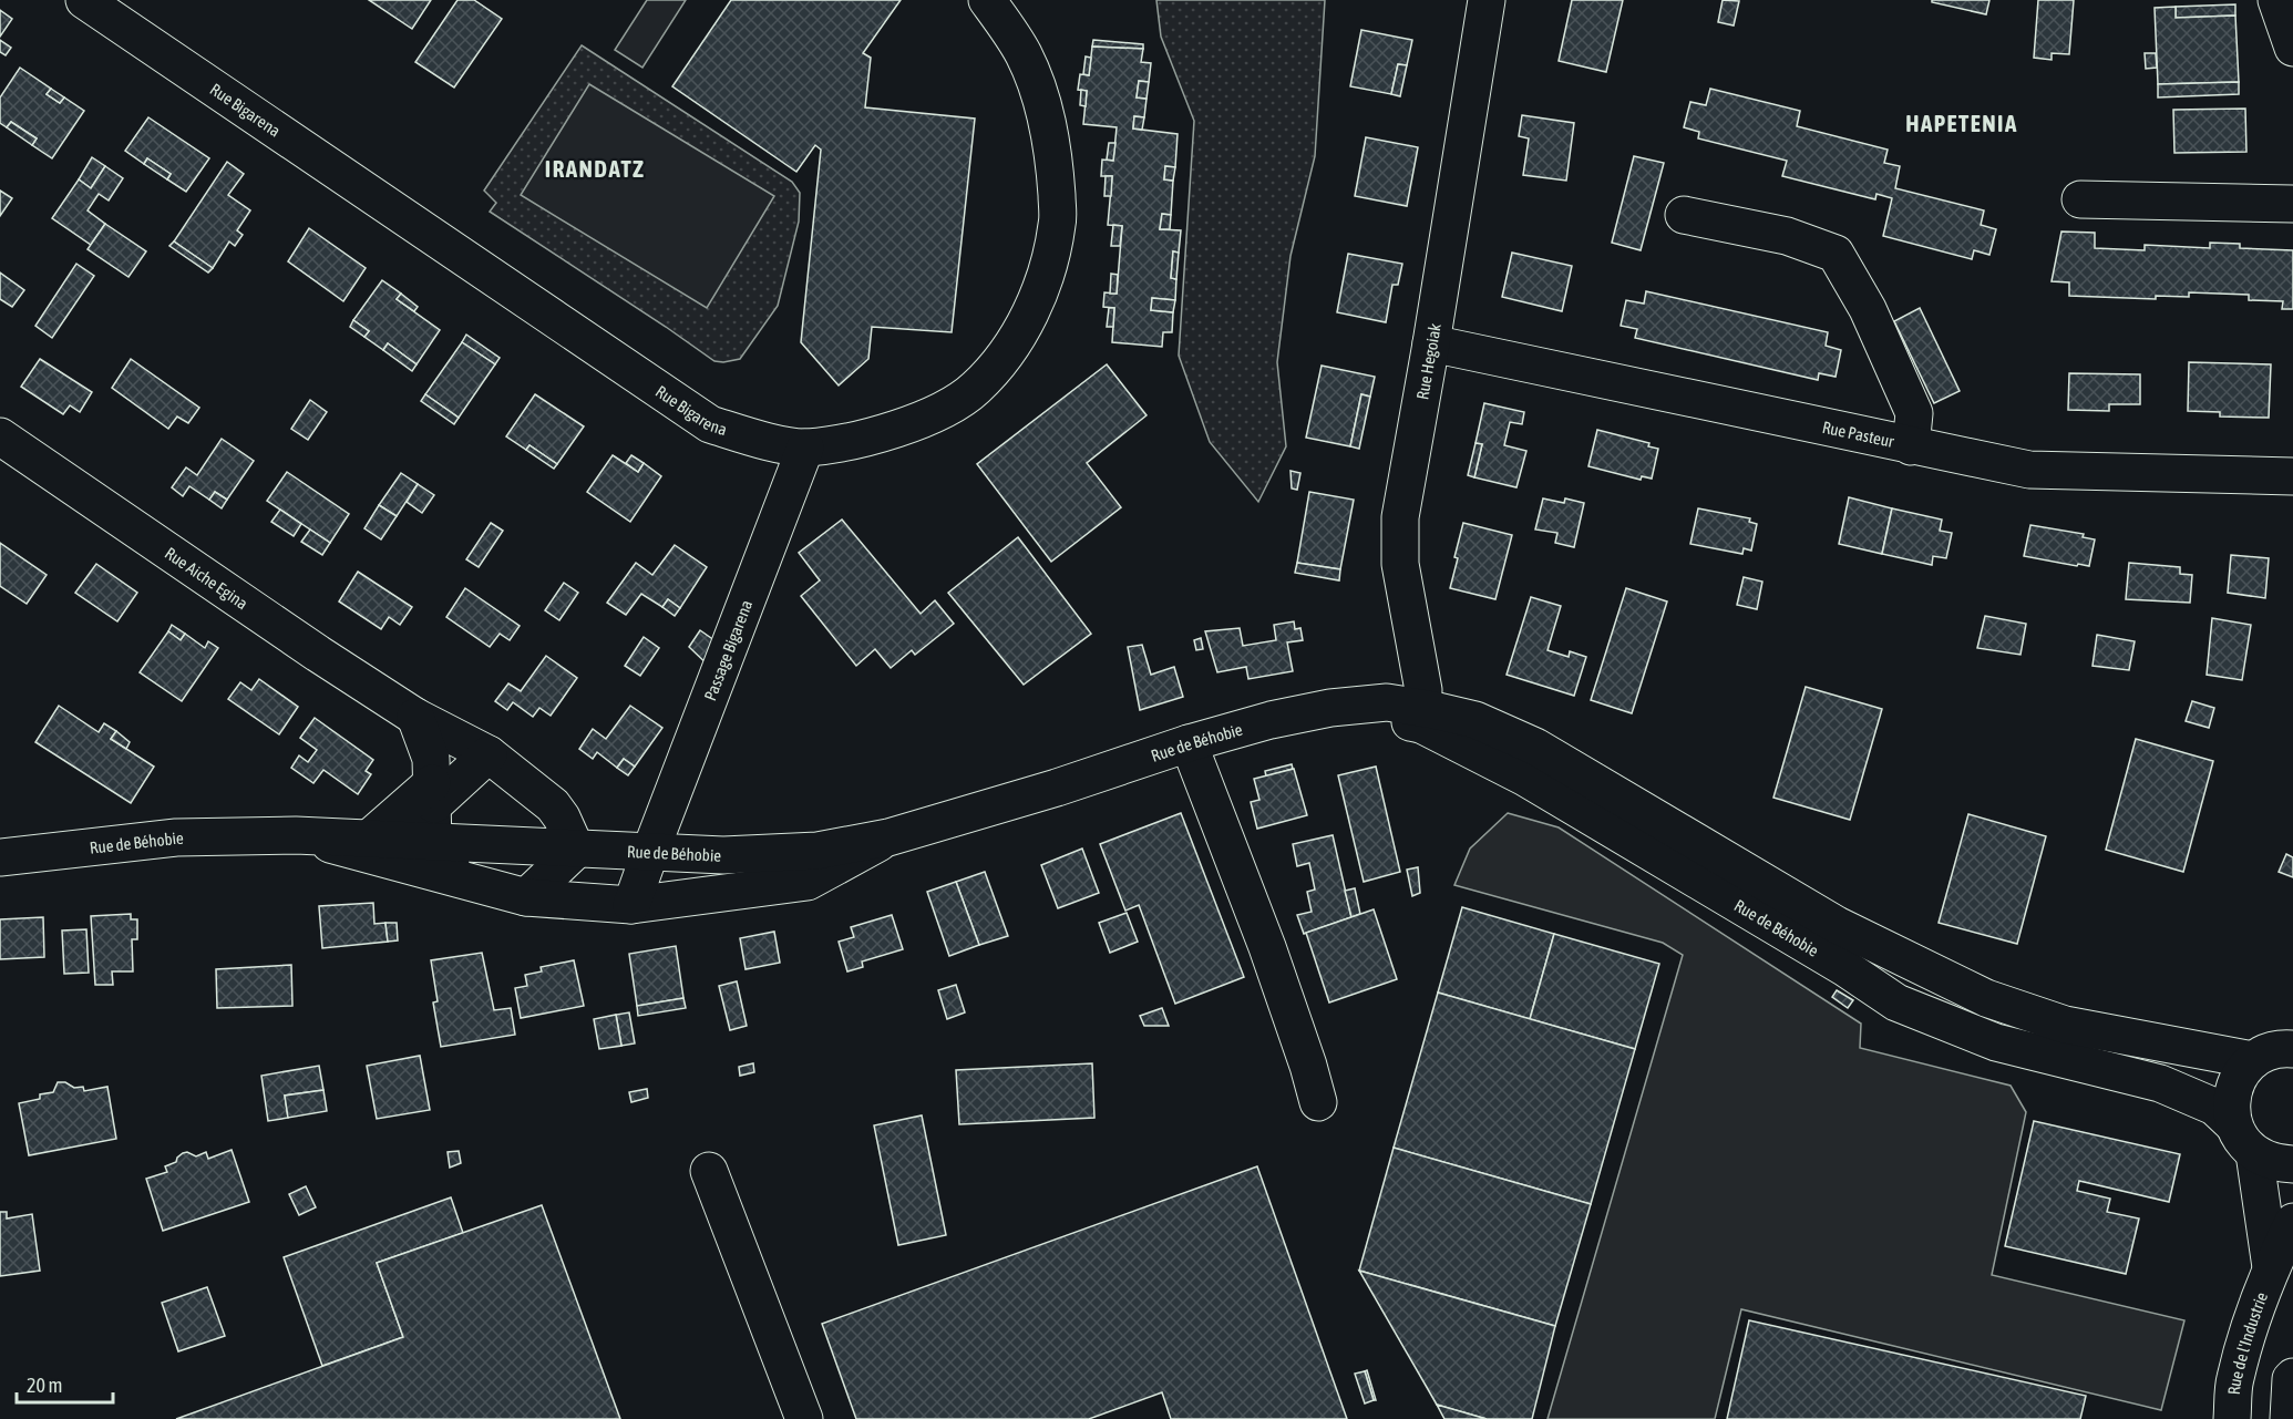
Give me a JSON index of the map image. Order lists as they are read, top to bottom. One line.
{"streets":{"street":["Rue Bigarena","Rue Hegoiak","Rue Pasteur","Rue Aiche Egina","Passage Bigarena","Rue de Béhobie","Rue de l'Industrie"]},"crossings":[["Rue Bigarena","Passage Bigarena"],["Rue Hegoiak","Rue Pasteur"],["Rue Hegoiak","Rue de Béhobie"],["Rue Aiche Egina","Rue de Béhobie"],["Passage Bigarena","Rue de Béhobie"],["Rue de Béhobie","Rue de l'Industrie"]],"districts":["HAPETENIA","IRANDATZ"],"scale_bar":"20 m"}
